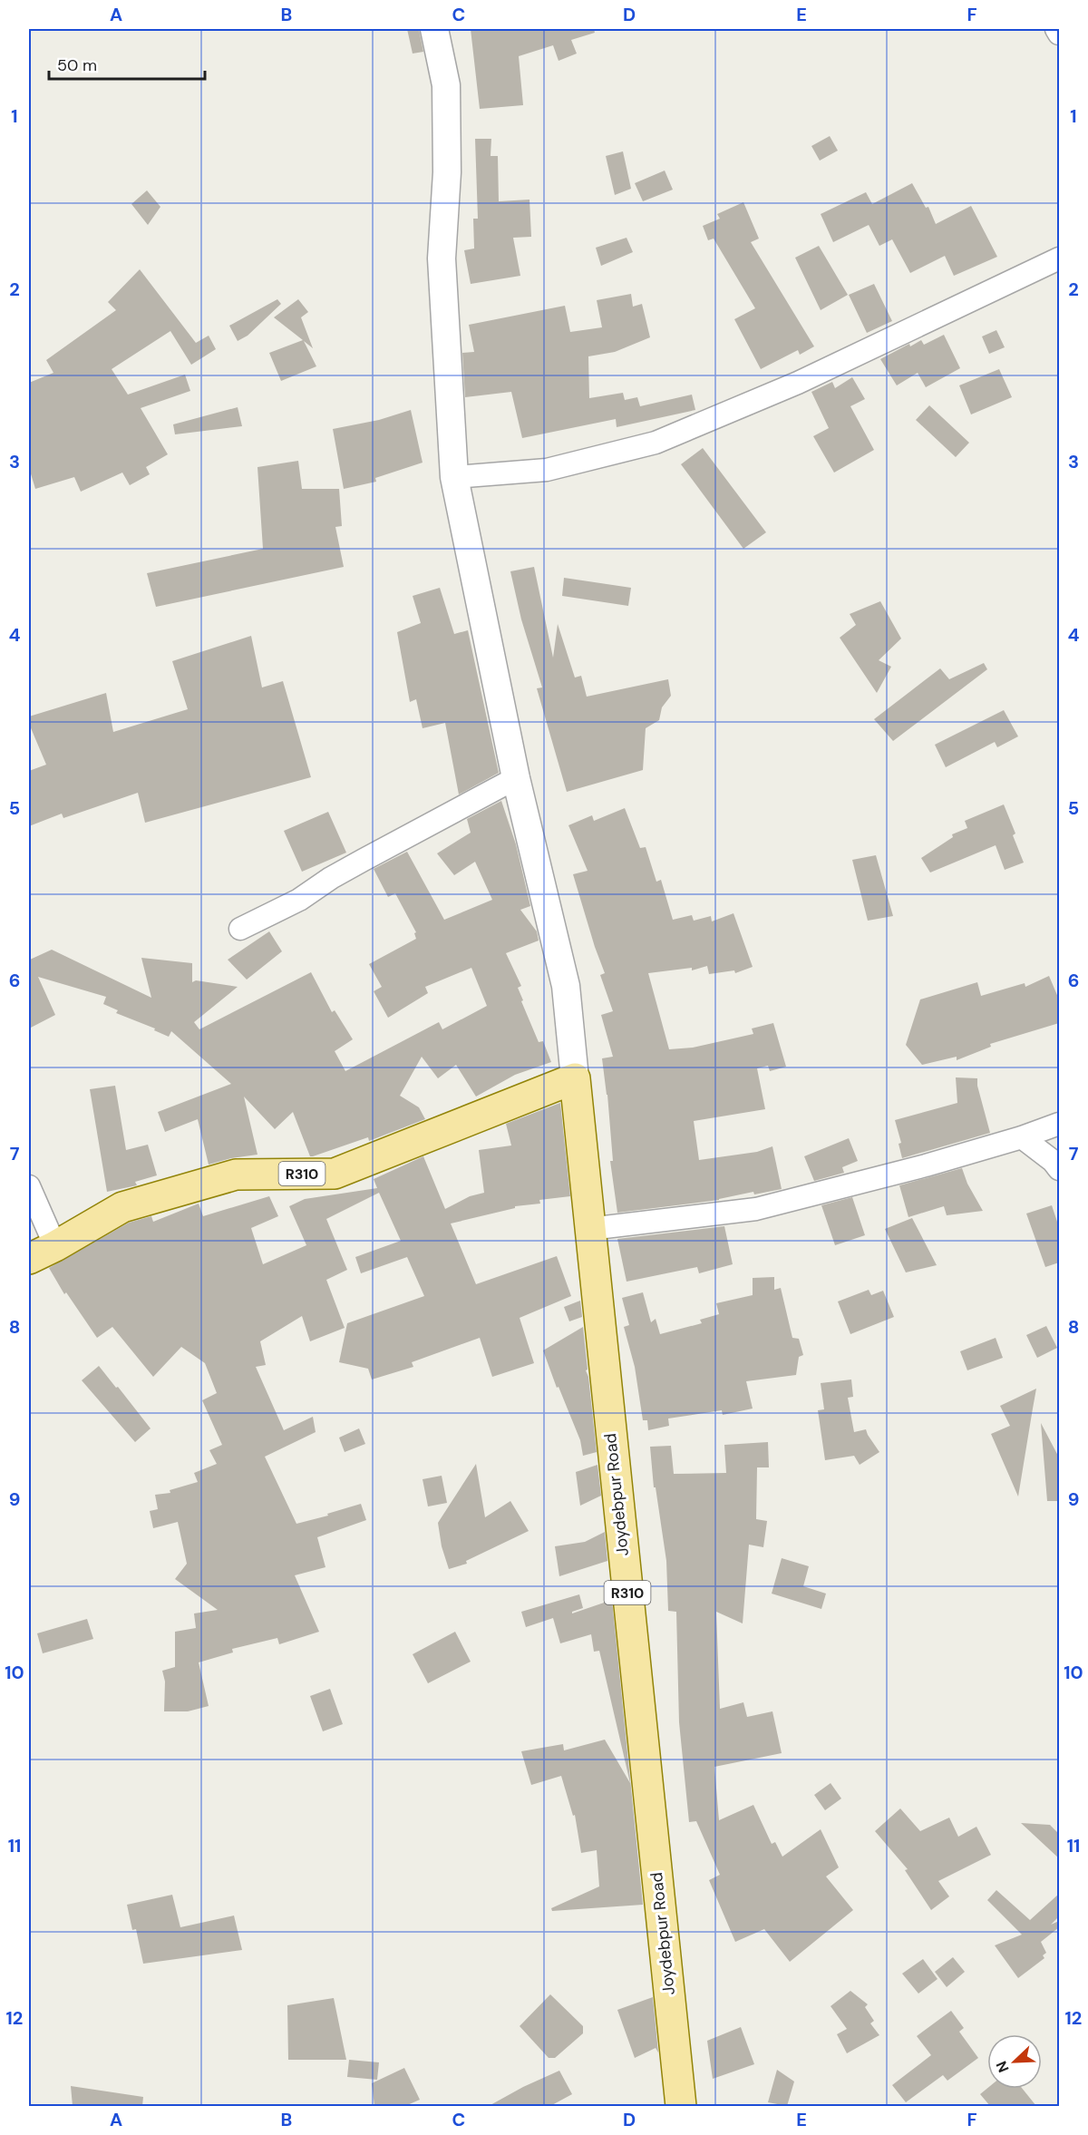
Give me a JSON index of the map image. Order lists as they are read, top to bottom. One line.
{"streets":{"main road":["R310","Joydebpur Road"]},"crossings":[["R310","Joydebpur Road"]],"scale_bar":"50 m","north":"bottom left","grid":{"columns":["A","B","C","D","E","F"],"rows":["1","2","3","4","5","6","7","8","9","10","11","12"]}}
